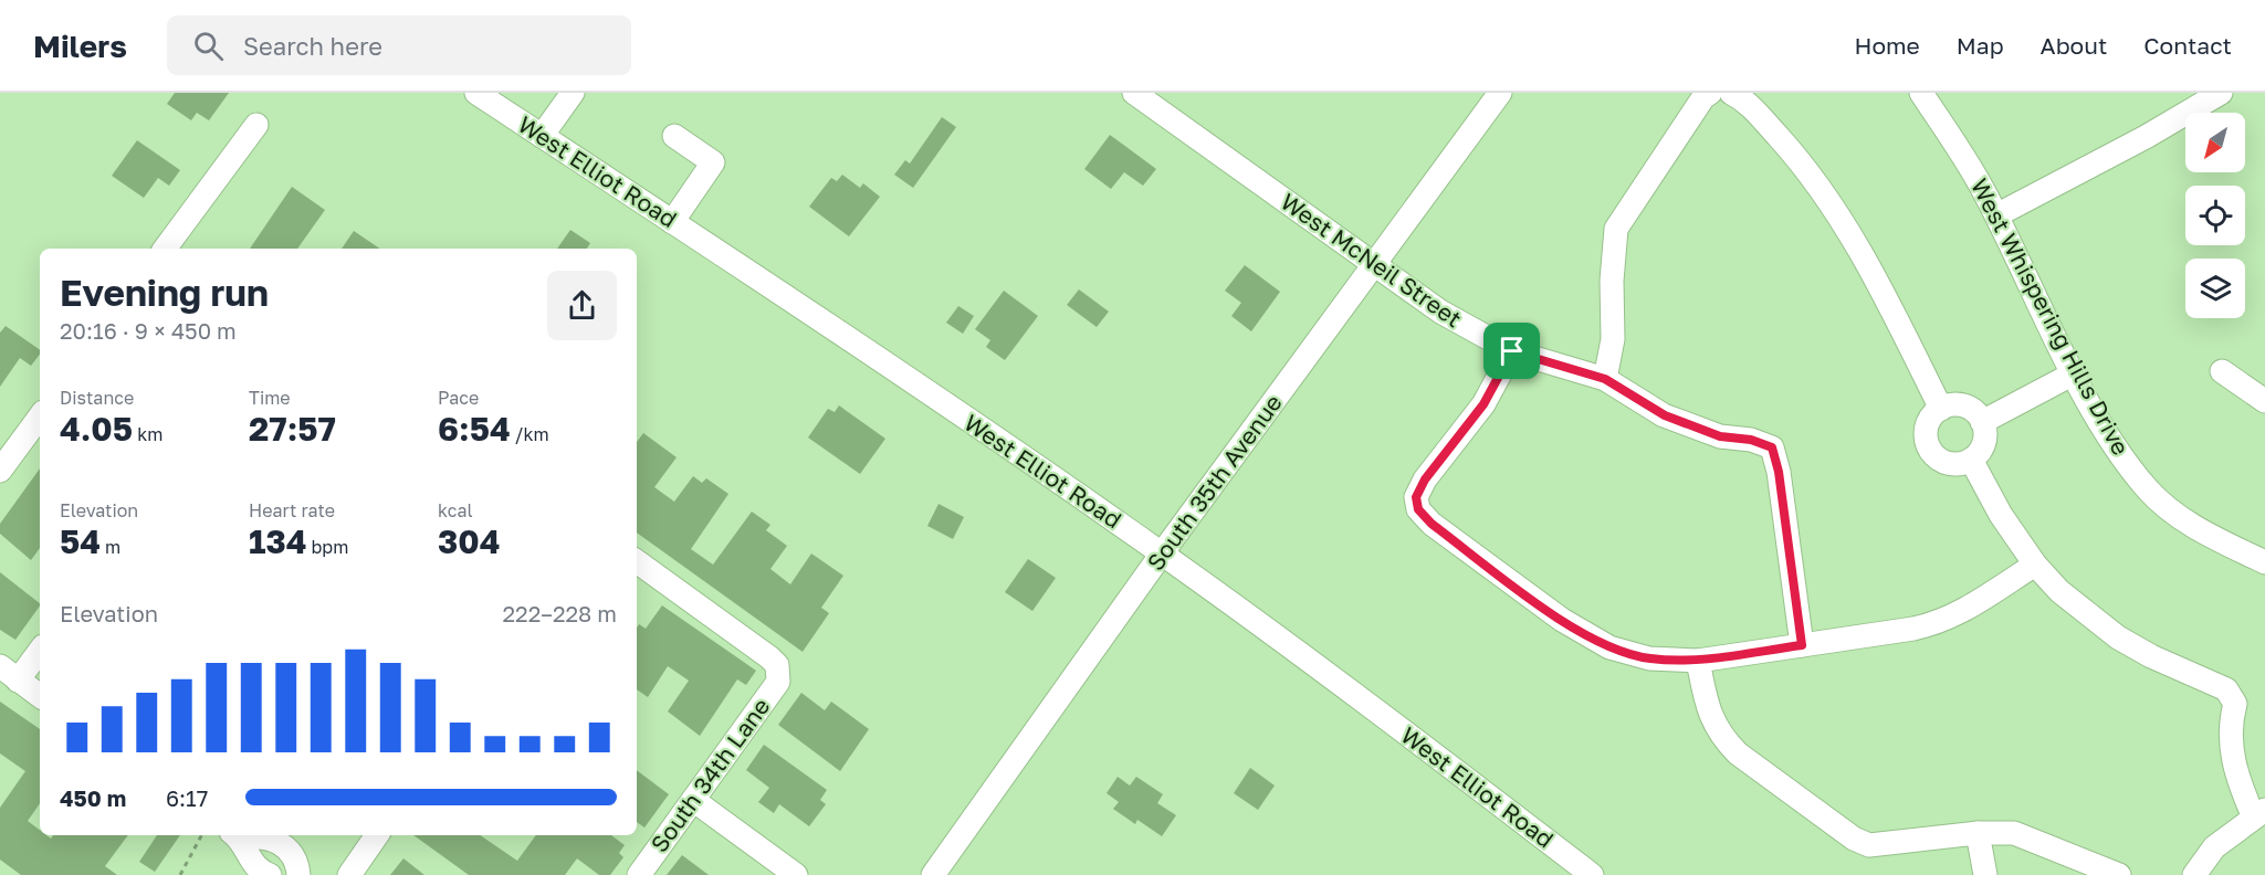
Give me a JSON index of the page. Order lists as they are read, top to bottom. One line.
{"streets":{"street":["West Elliot Road","West McNeil Street","West Whispering Hills Drive","South 35th Avenue","South 34th Lane"]},"crossings":[["West Elliot Road","South 35th Avenue"],["West McNeil Street","South 35th Avenue"]],"north":"bottom left","page":{"header":"Milers","search":"Search here","nav":["Home","Map","About","Contact"],"heading":["Evening run","20:16 · 9 × 450 m"],"stats":[["Distance","4.05 km"],["Time","27:57"],["Pace","6:54 /km"],["Elevation","54 m"],["Heart rate","134 bpm"],["kcal","304"]],"chart":["Elevation","222–228 m"],"list":[{"name":"450 m","note":"6:17"}]}}
